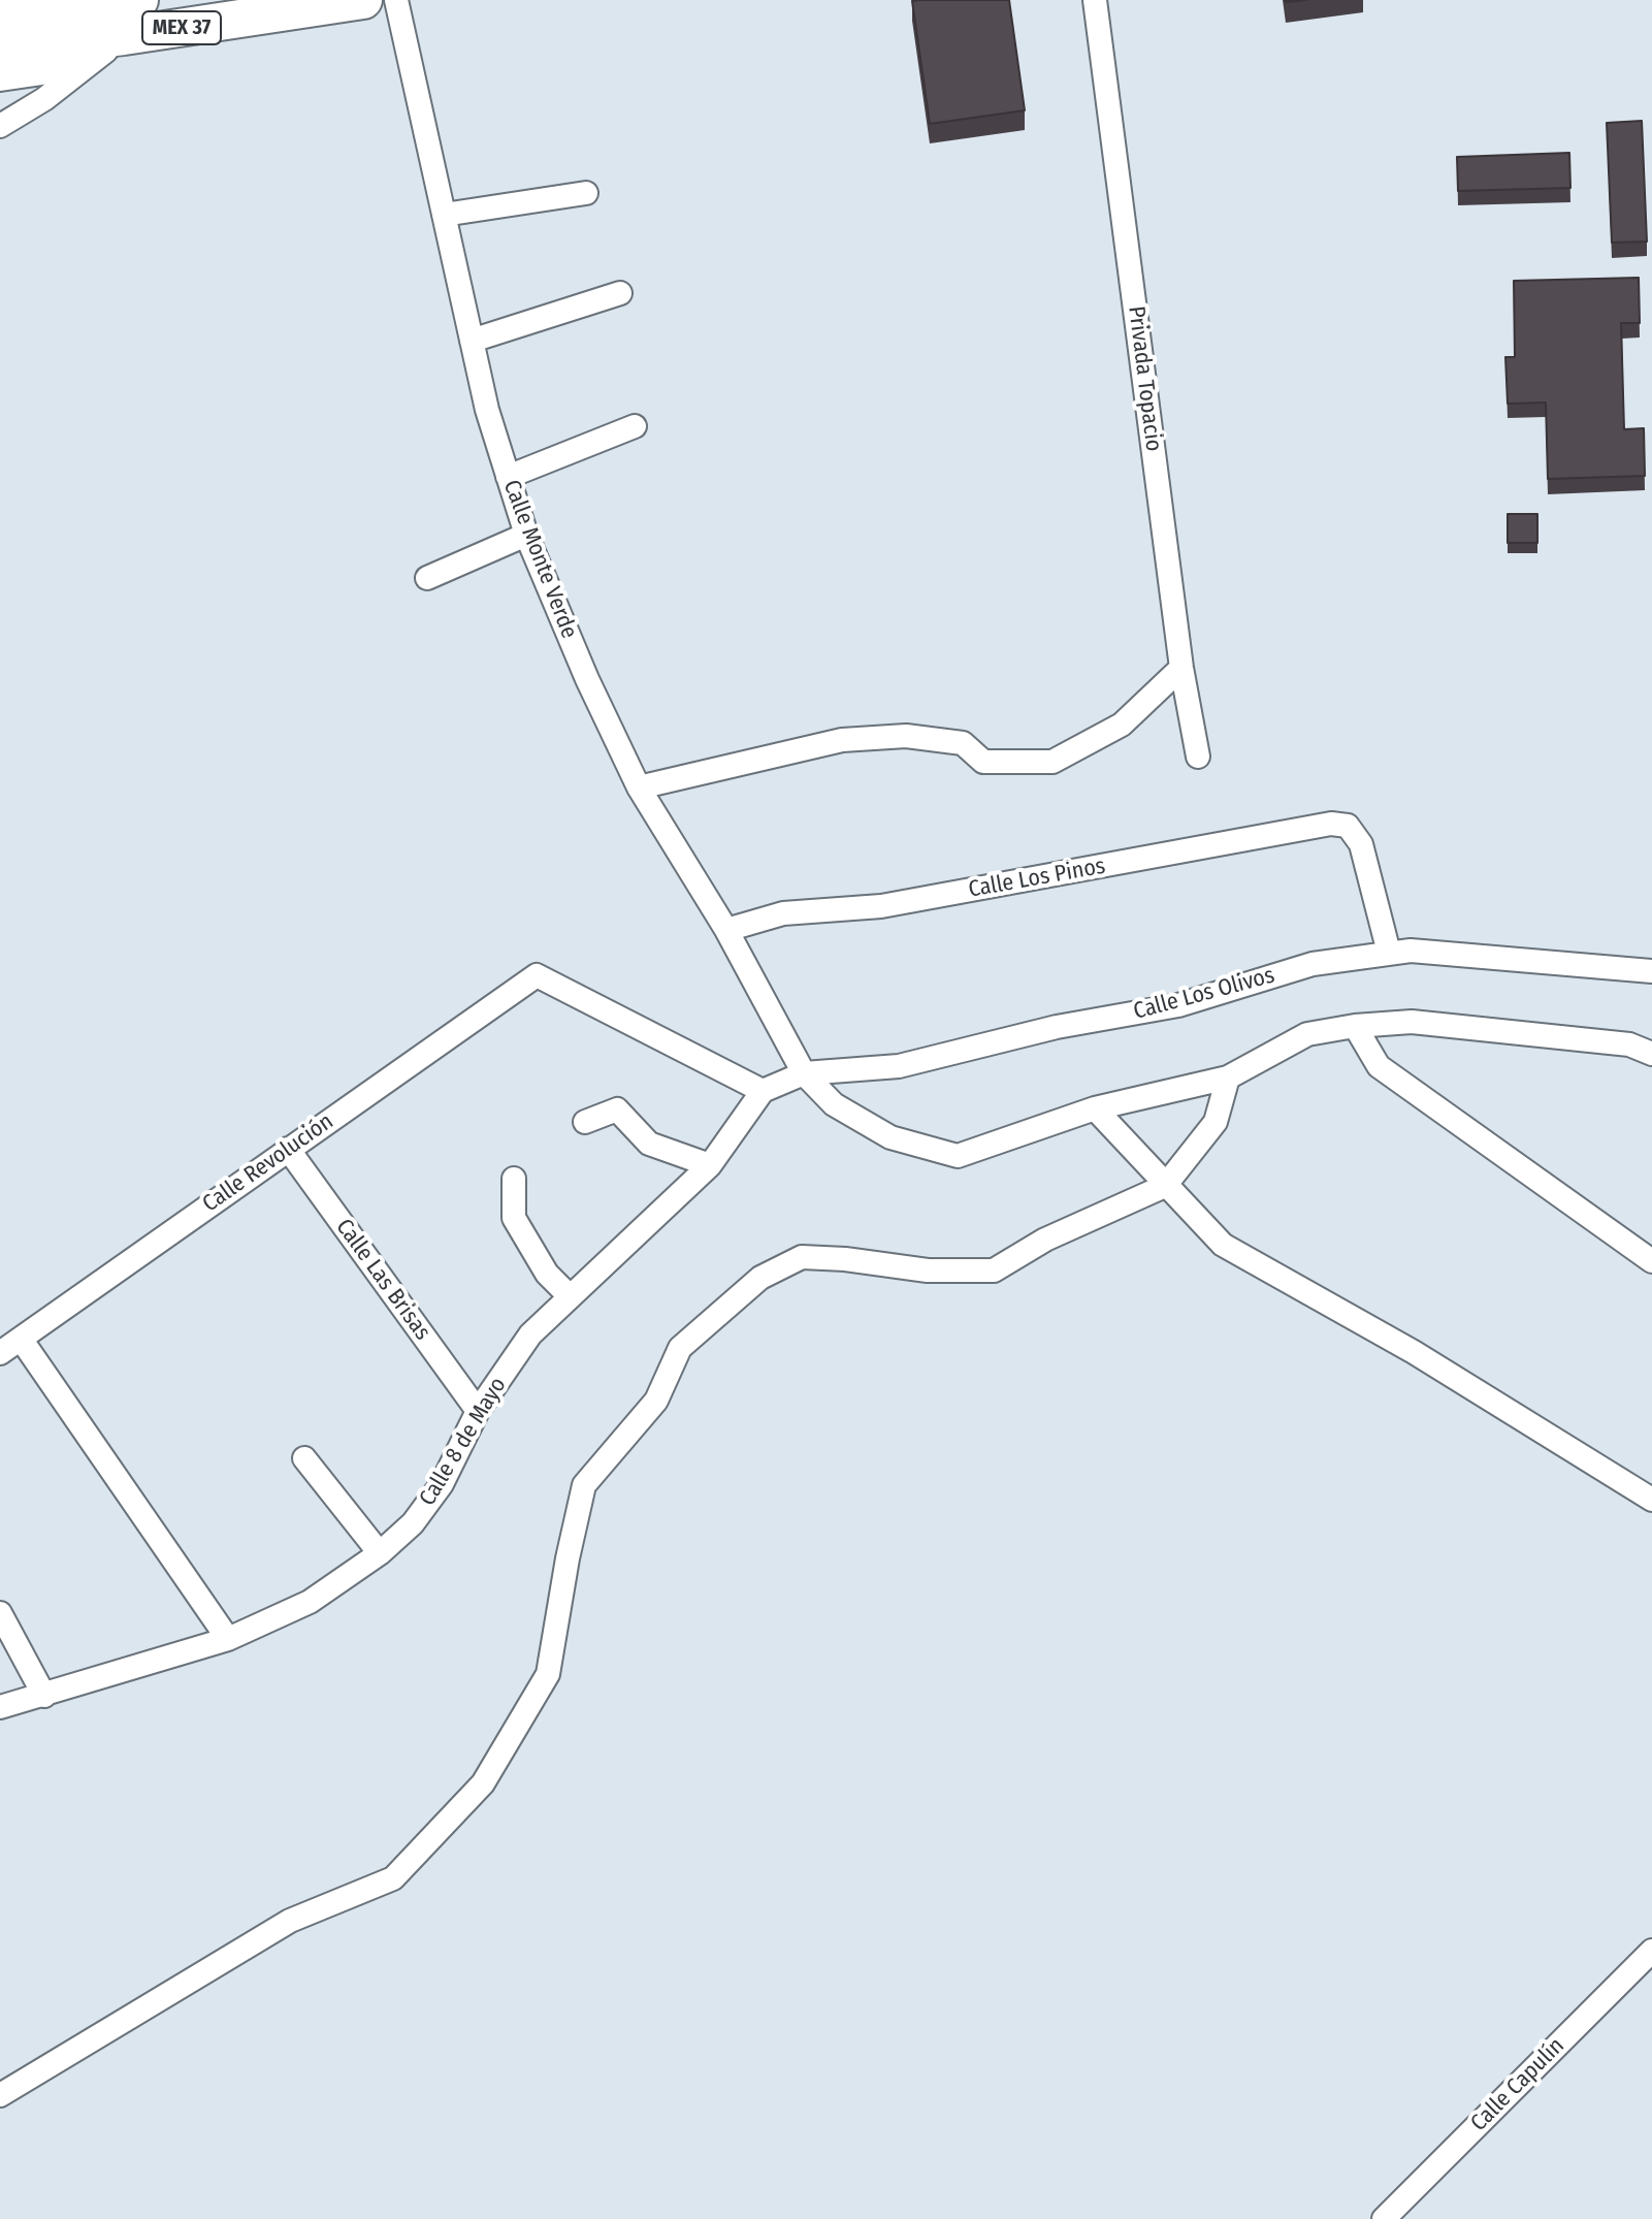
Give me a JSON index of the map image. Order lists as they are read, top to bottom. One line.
{"streets":{"main road":["MEX 37"],"street":["Privada Topacio","Calle Monte Verde","Calle Los Pinos","Calle Los Olivos","Calle Revolución","Calle Las Brisas","Calle 8 de Mayo","Calle Capulín"]},"crossings":[["Calle Monte Verde","Calle Los Pinos"],["Calle Monte Verde","Calle Los Olivos"],["Calle Los Pinos","Calle Los Olivos"],["Calle Los Olivos","Calle Revolución"],["Calle Los Olivos","Calle 8 de Mayo"],["Calle Revolución","Calle Las Brisas"],["Calle Revolución","Calle 8 de Mayo"],["Calle Las Brisas","Calle 8 de Mayo"]]}
